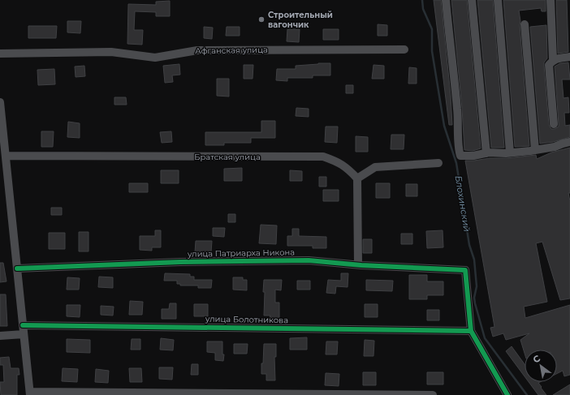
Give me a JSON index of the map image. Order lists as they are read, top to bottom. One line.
{"streets":{"street":["Афганская улица","Братская улица","улица Патриарха Никона","улица Болотникова"]},"crossings":[["улица Патриарха Никона","улица Болотникова"]],"water":["Блохинский"],"places":["Строительный вагончик"],"north":"top left"}
